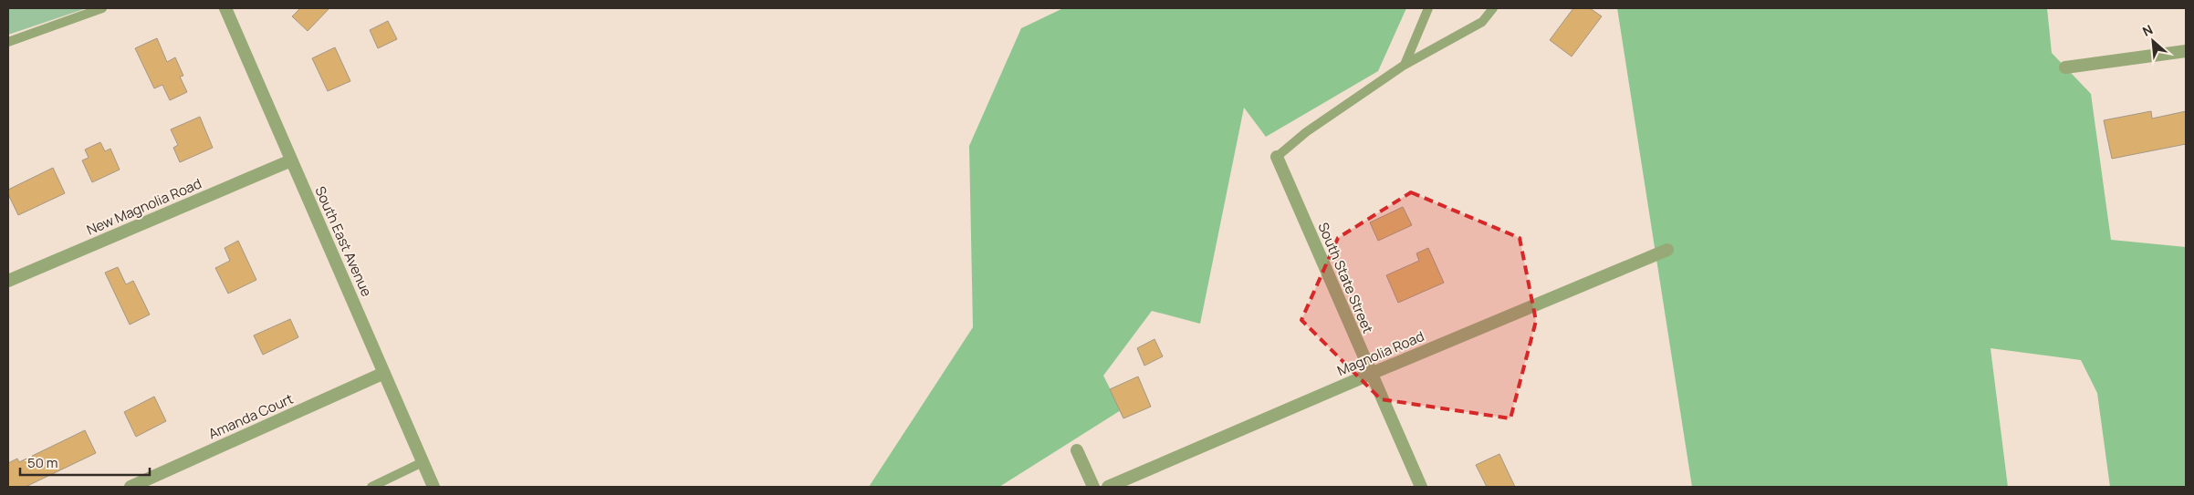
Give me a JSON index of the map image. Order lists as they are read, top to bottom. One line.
{"streets":{"street":["New Magnolia Road","South East Avenue","South State Street","Magnolia Road","Amanda Court"]},"crossings":[["New Magnolia Road","South East Avenue"],["South East Avenue","Amanda Court"],["South State Street","Magnolia Road"]],"scale_bar":"50 m","north":"top left"}
